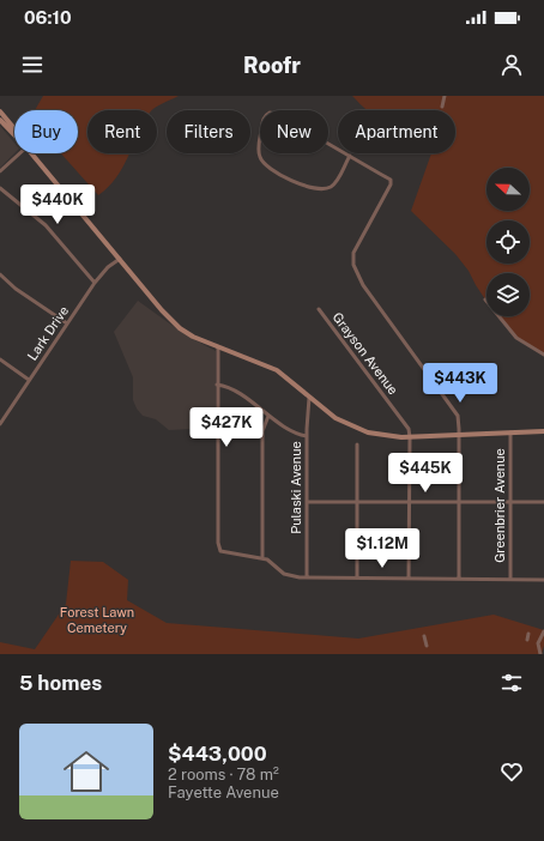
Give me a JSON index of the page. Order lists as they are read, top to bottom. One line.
{"streets":{"street":["Lark Drive","Grayson Avenue","Pulaski Avenue","Greenbrier Avenue"]},"parks":["Forest Lawn Cemetery"],"north":"left","page":{"status":"06:10","header":"Roofr","chip":["Buy","Rent","Filters","New","Apartment"],"price":["$440K","$443K","$427K","$445K","$1.12M"],"heading":"5 homes","list":[{"name":"$443,000","note":"2 rooms · 78 m² · Fayette Avenue"}]}}
